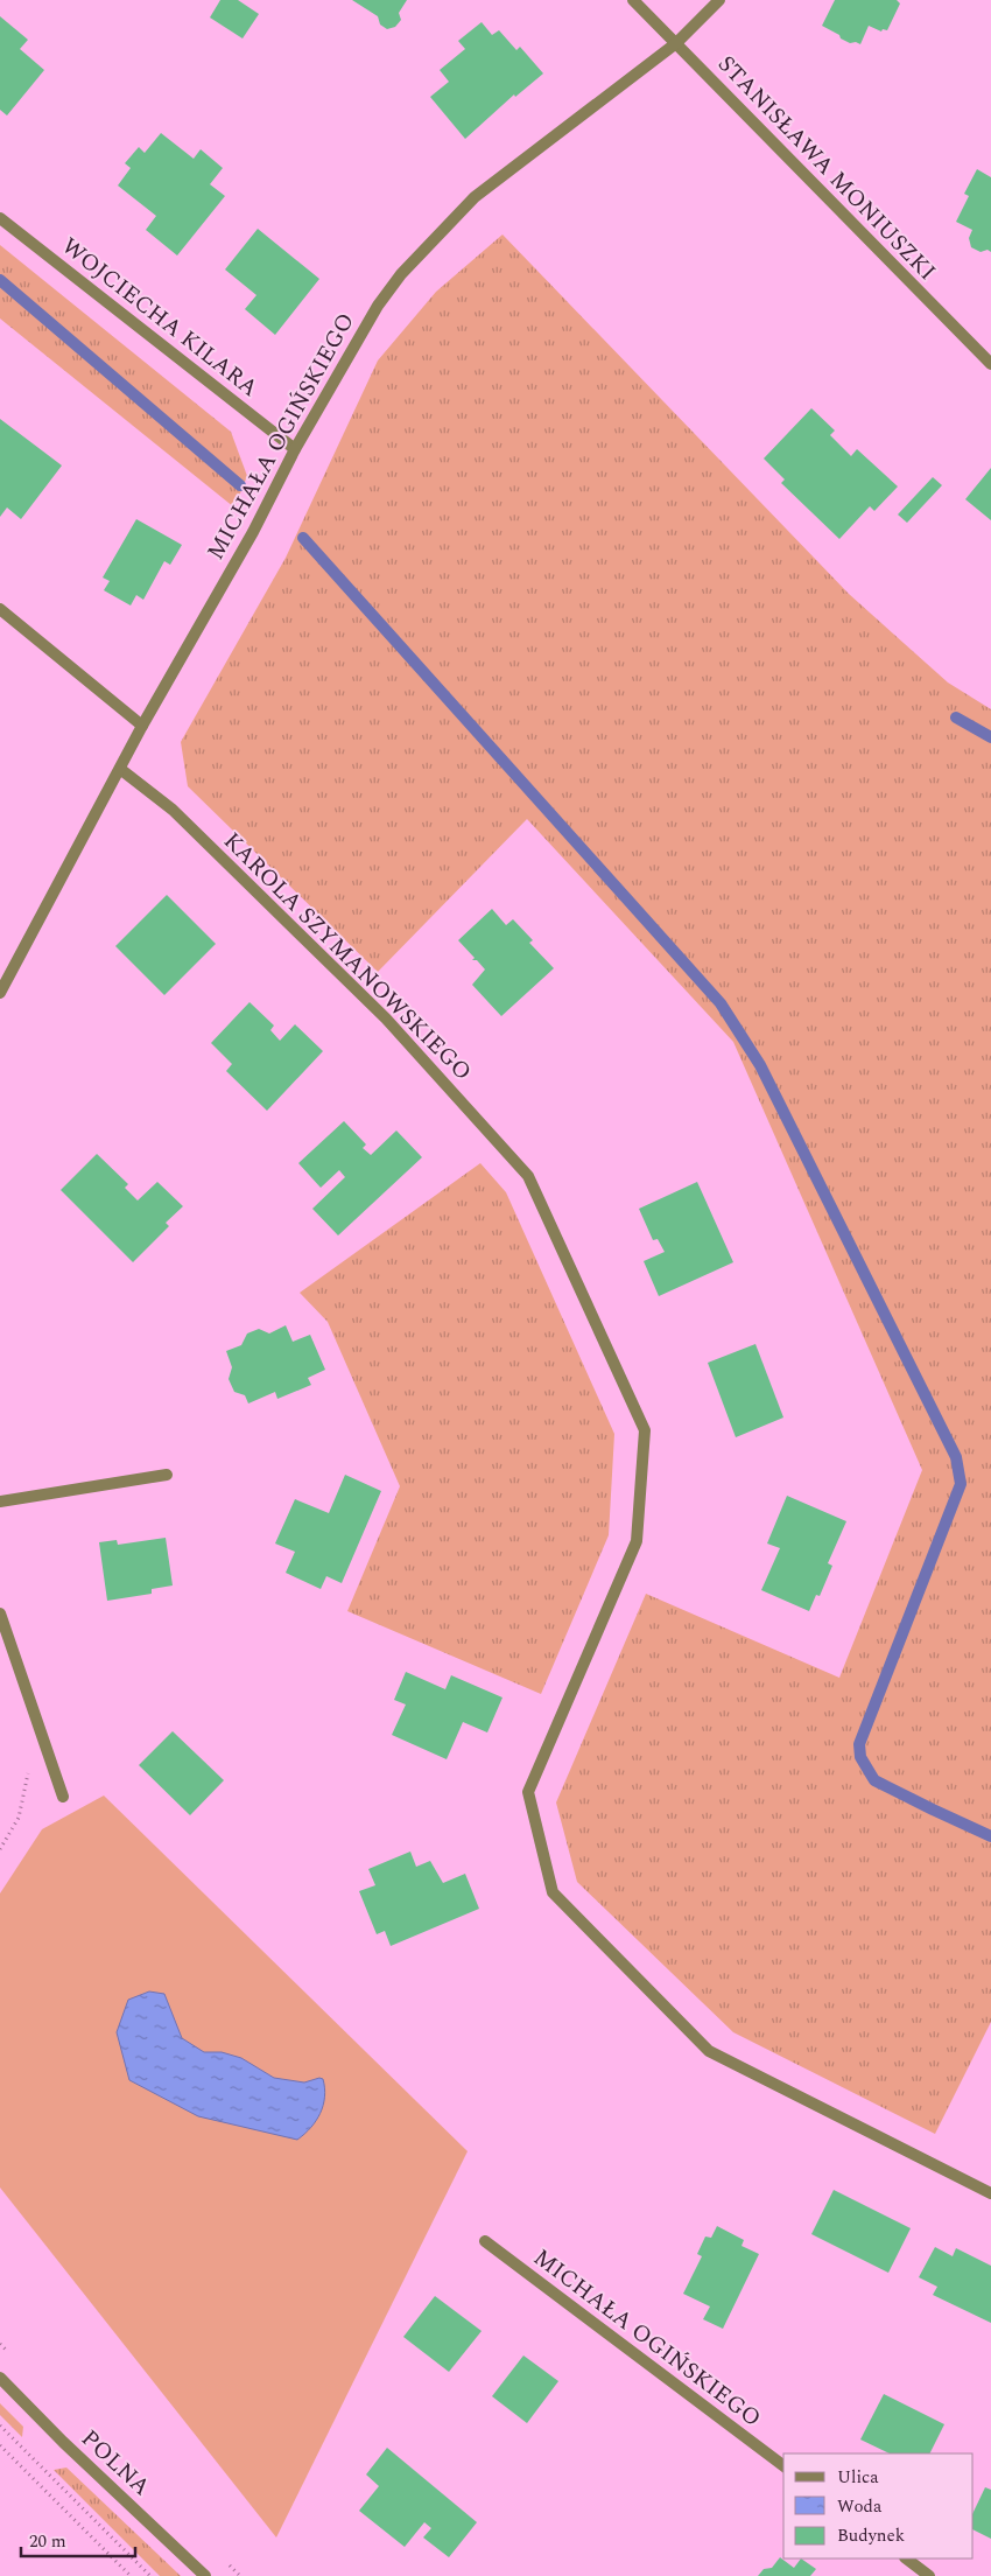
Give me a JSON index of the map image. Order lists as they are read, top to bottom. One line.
{"streets":{"street":["STANISŁAWA MONIUSZKI","WOJCIECHA KILARA","MICHAŁA OGIŃSKIEGO","KAROLA SZYMANOWSKIEGO","POLNA"]},"crossings":[["STANISŁAWA MONIUSZKI","MICHAŁA OGIŃSKIEGO"],["WOJCIECHA KILARA","MICHAŁA OGIŃSKIEGO"],["MICHAŁA OGIŃSKIEGO","KAROLA SZYMANOWSKIEGO"]],"legend":["Ulica","Woda","Budynek"],"scale_bar":"20 m"}
